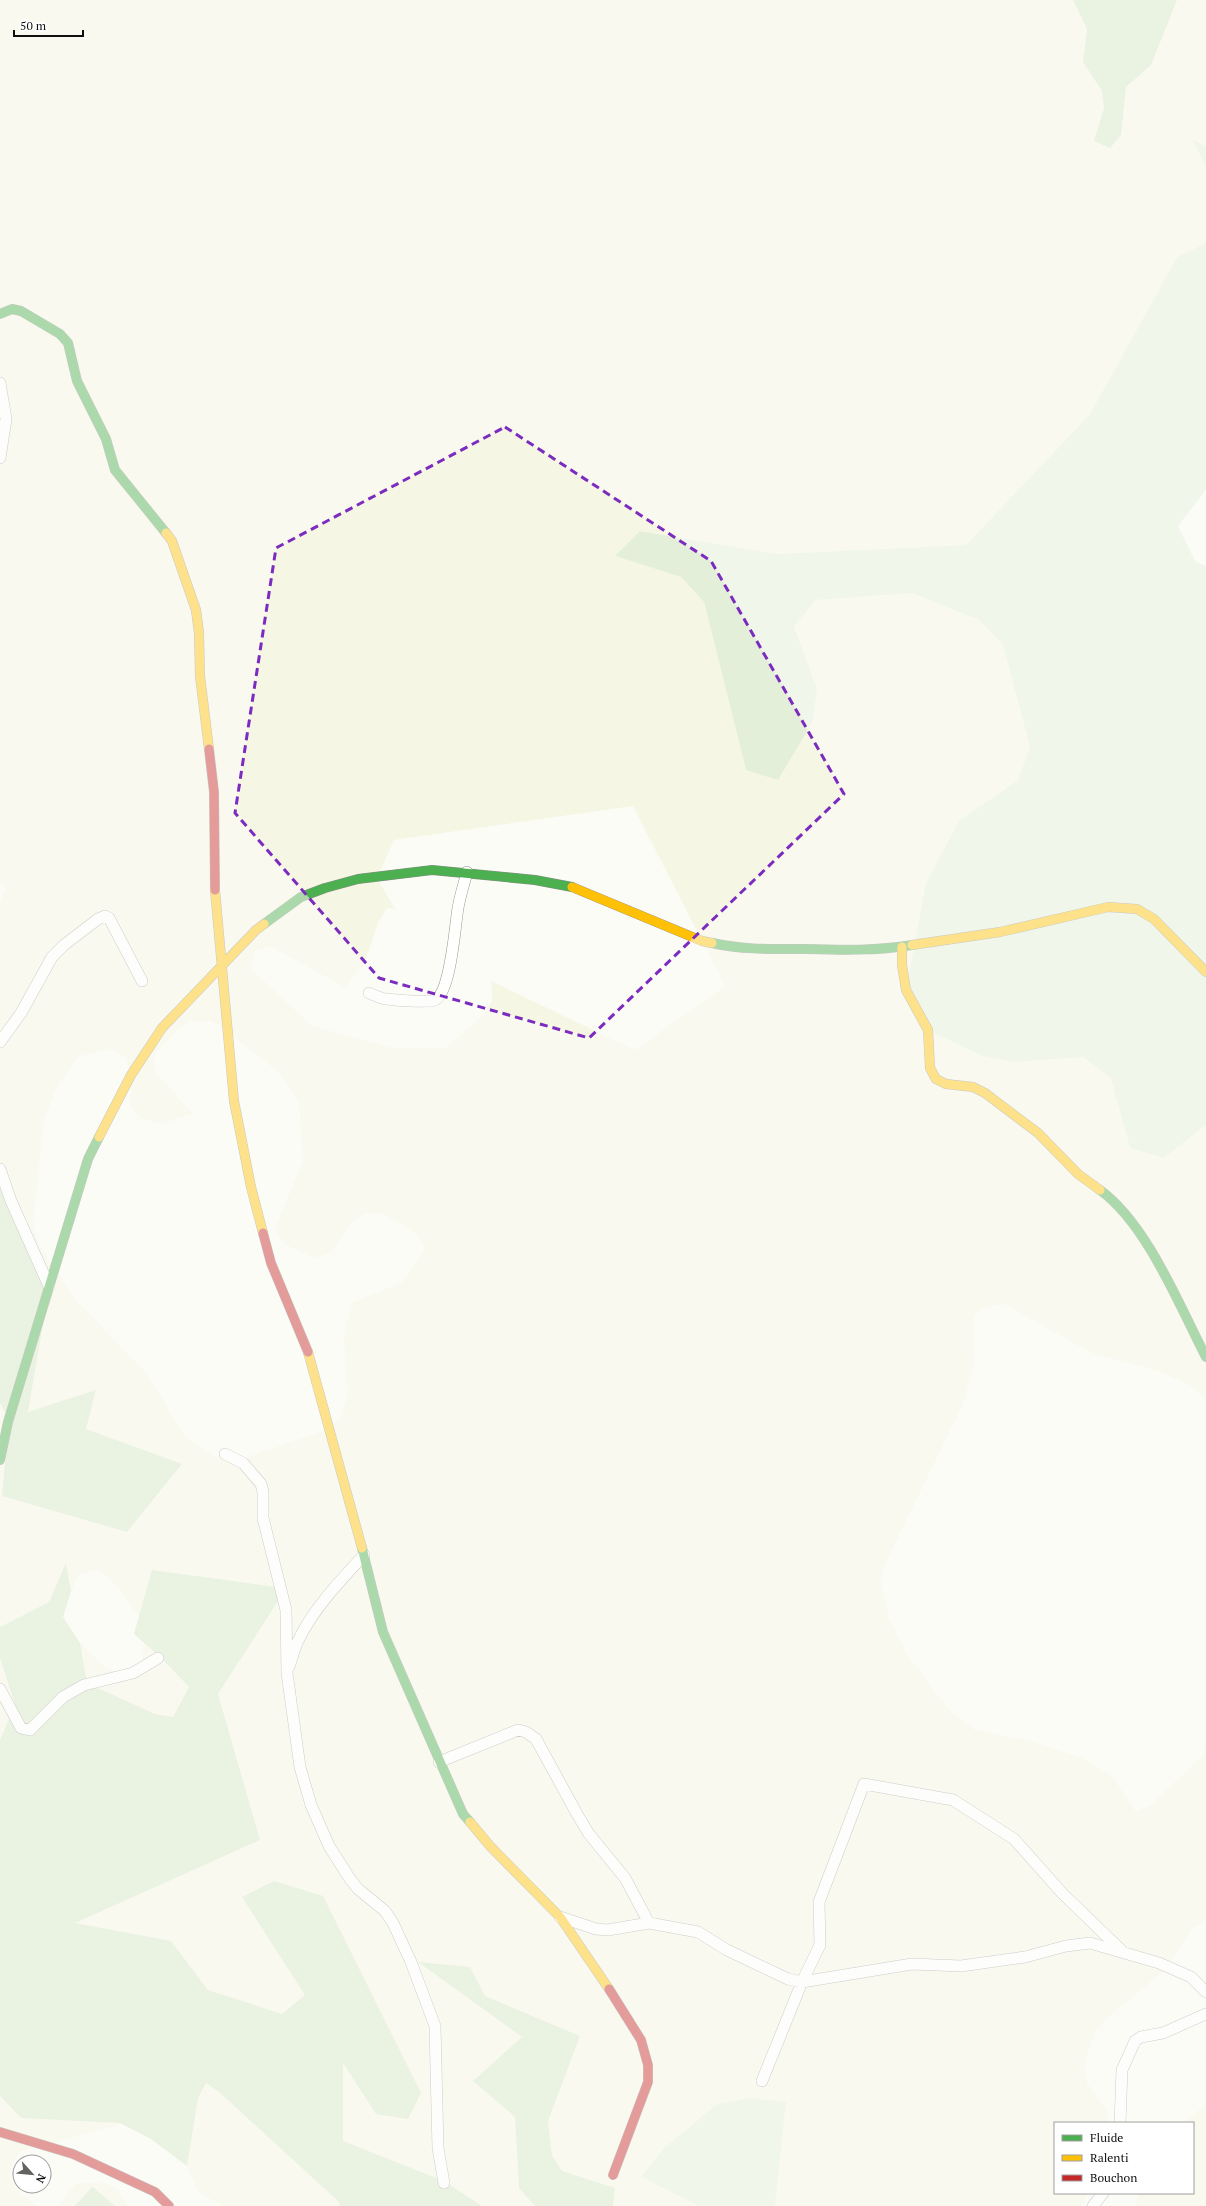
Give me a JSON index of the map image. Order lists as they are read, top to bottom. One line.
{"legend":["Fluide","Ralenti","Bouchon"],"scale_bar":"50 m","north":"bottom right"}
